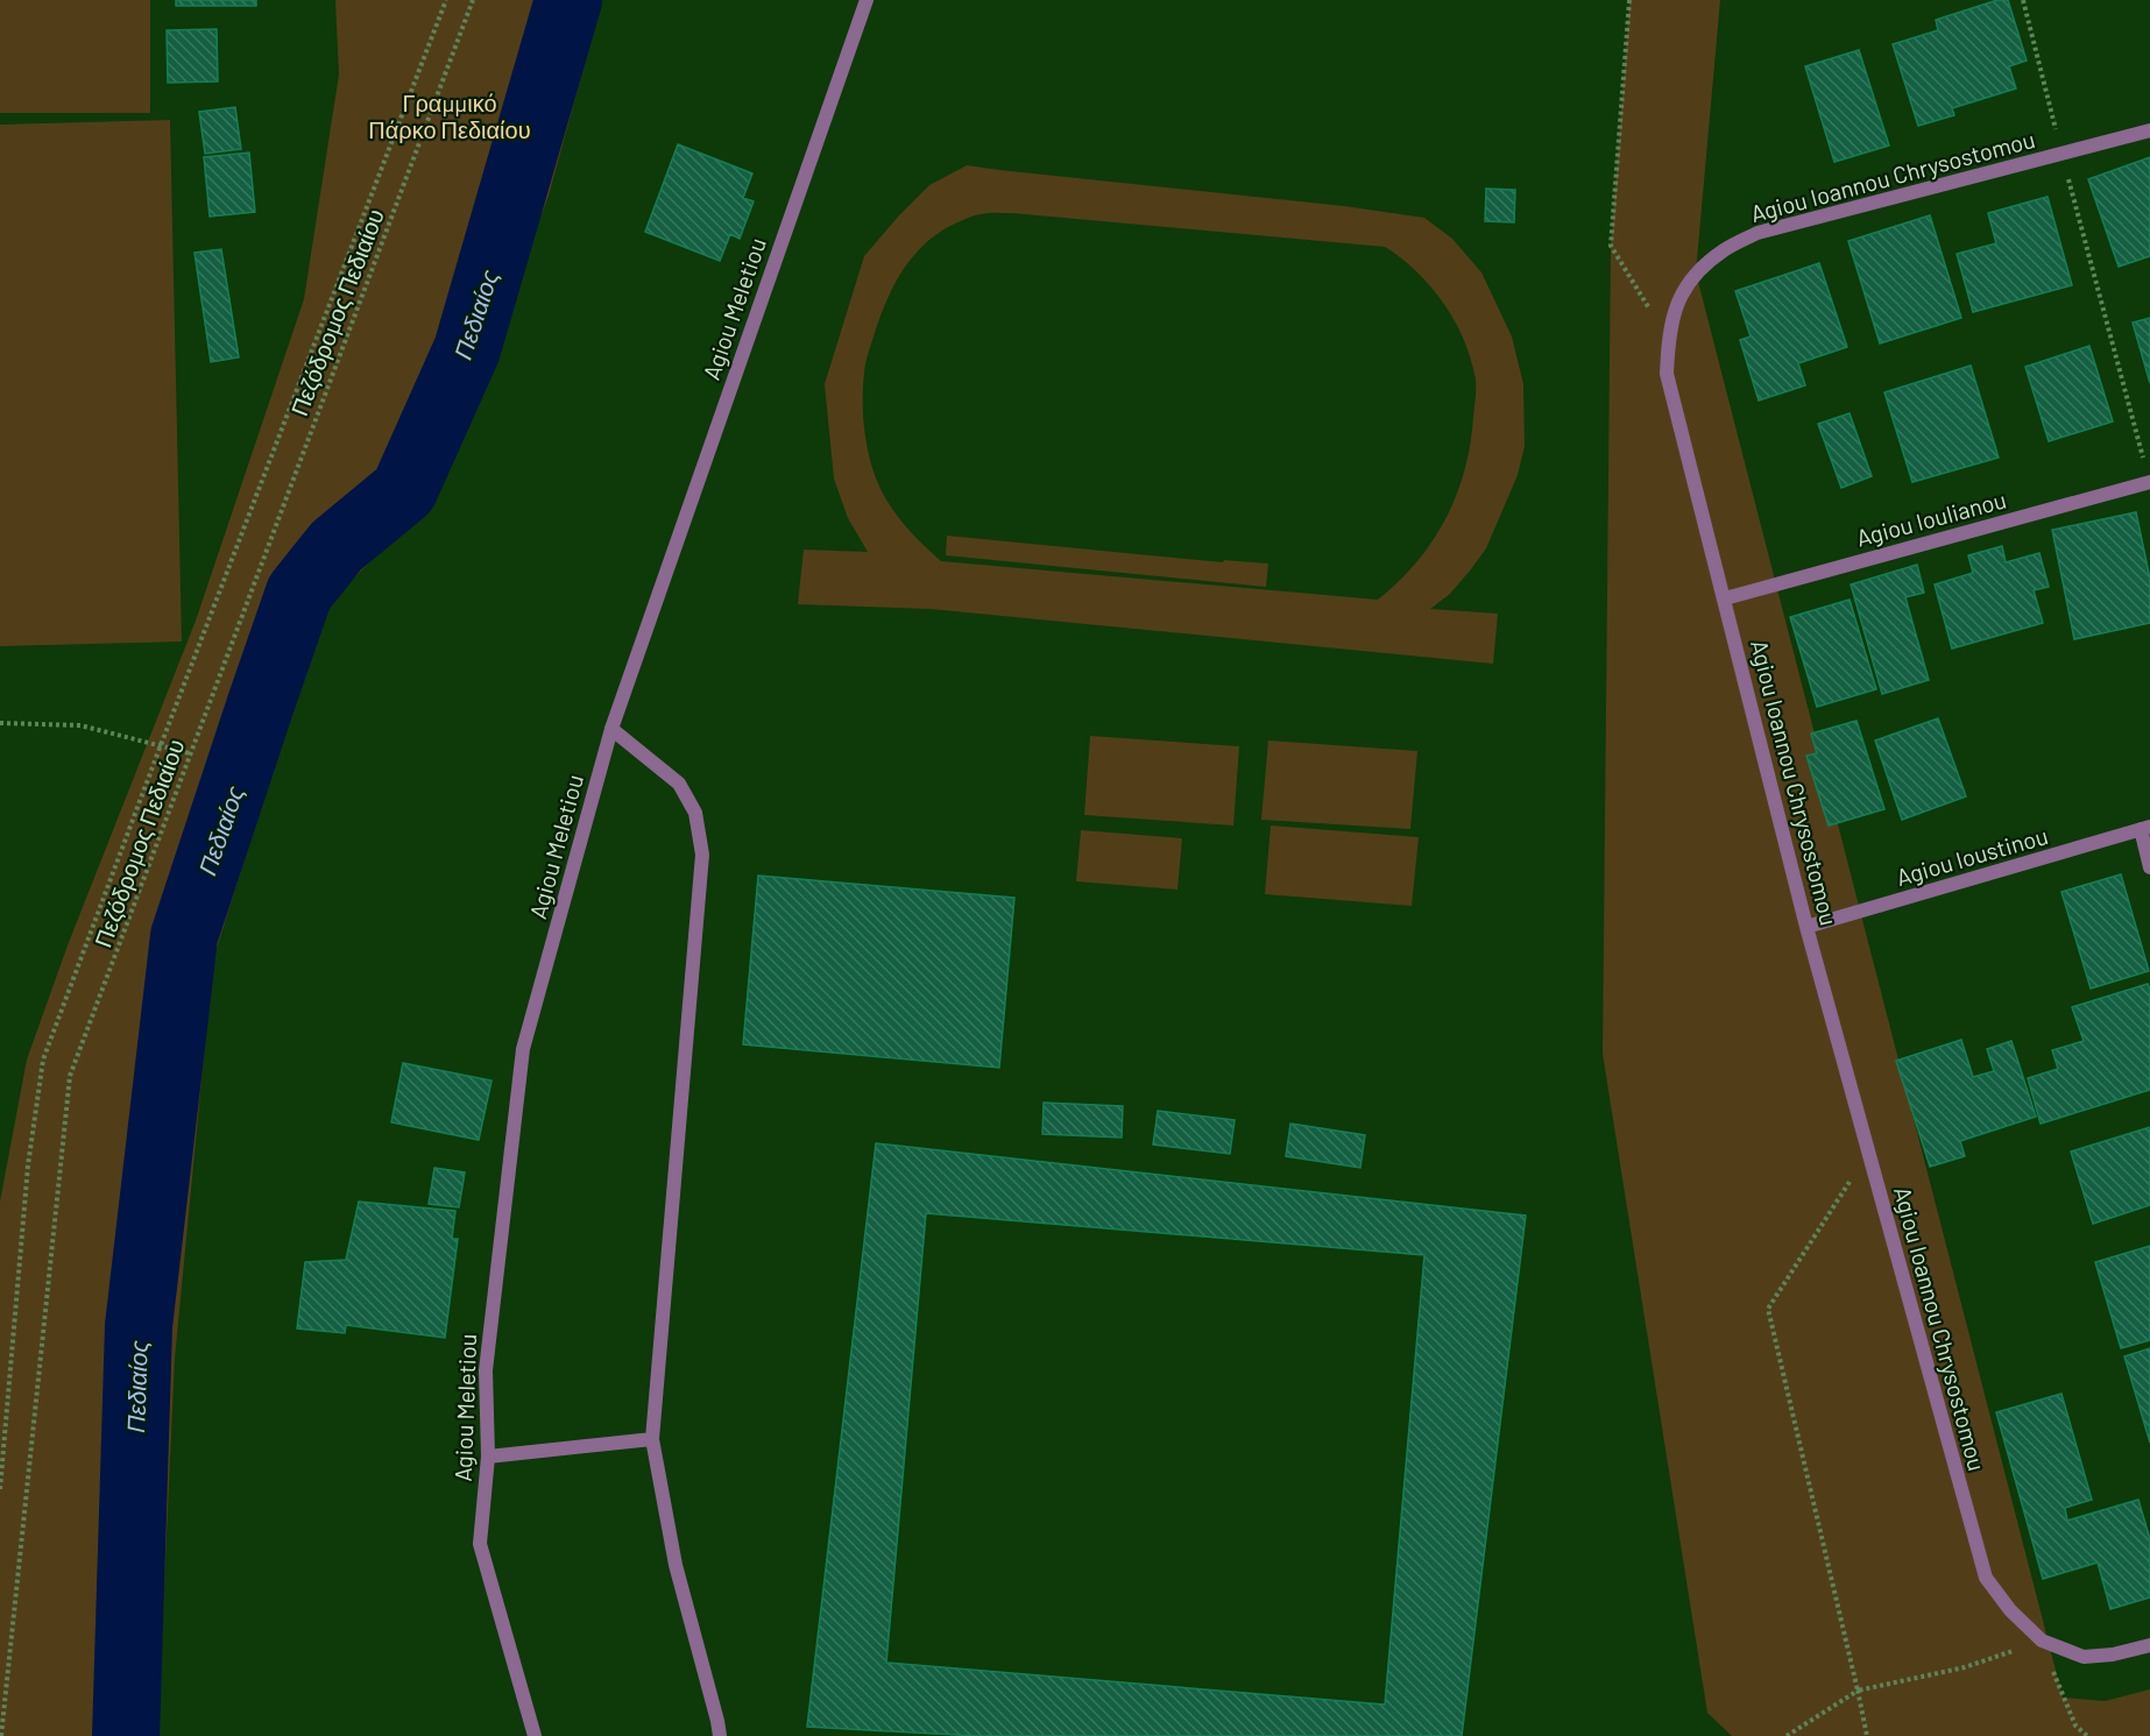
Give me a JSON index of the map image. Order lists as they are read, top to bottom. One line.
{"streets":{"street":["Agiou Ioannou Chrysostomou","Agiou Meletiou","Agiou Ioulianou","Agiou Ioustinou"],"path":["Πεζόδρομος Πεδιαίου"]},"crossings":[["Agiou Ioannou Chrysostomou","Agiou Ioulianou"],["Agiou Ioannou Chrysostomou","Agiou Ioustinou"]],"water":["Πεδιαίος"],"parks":["Γραμμικό Πάρκο Πεδιαίου"]}
